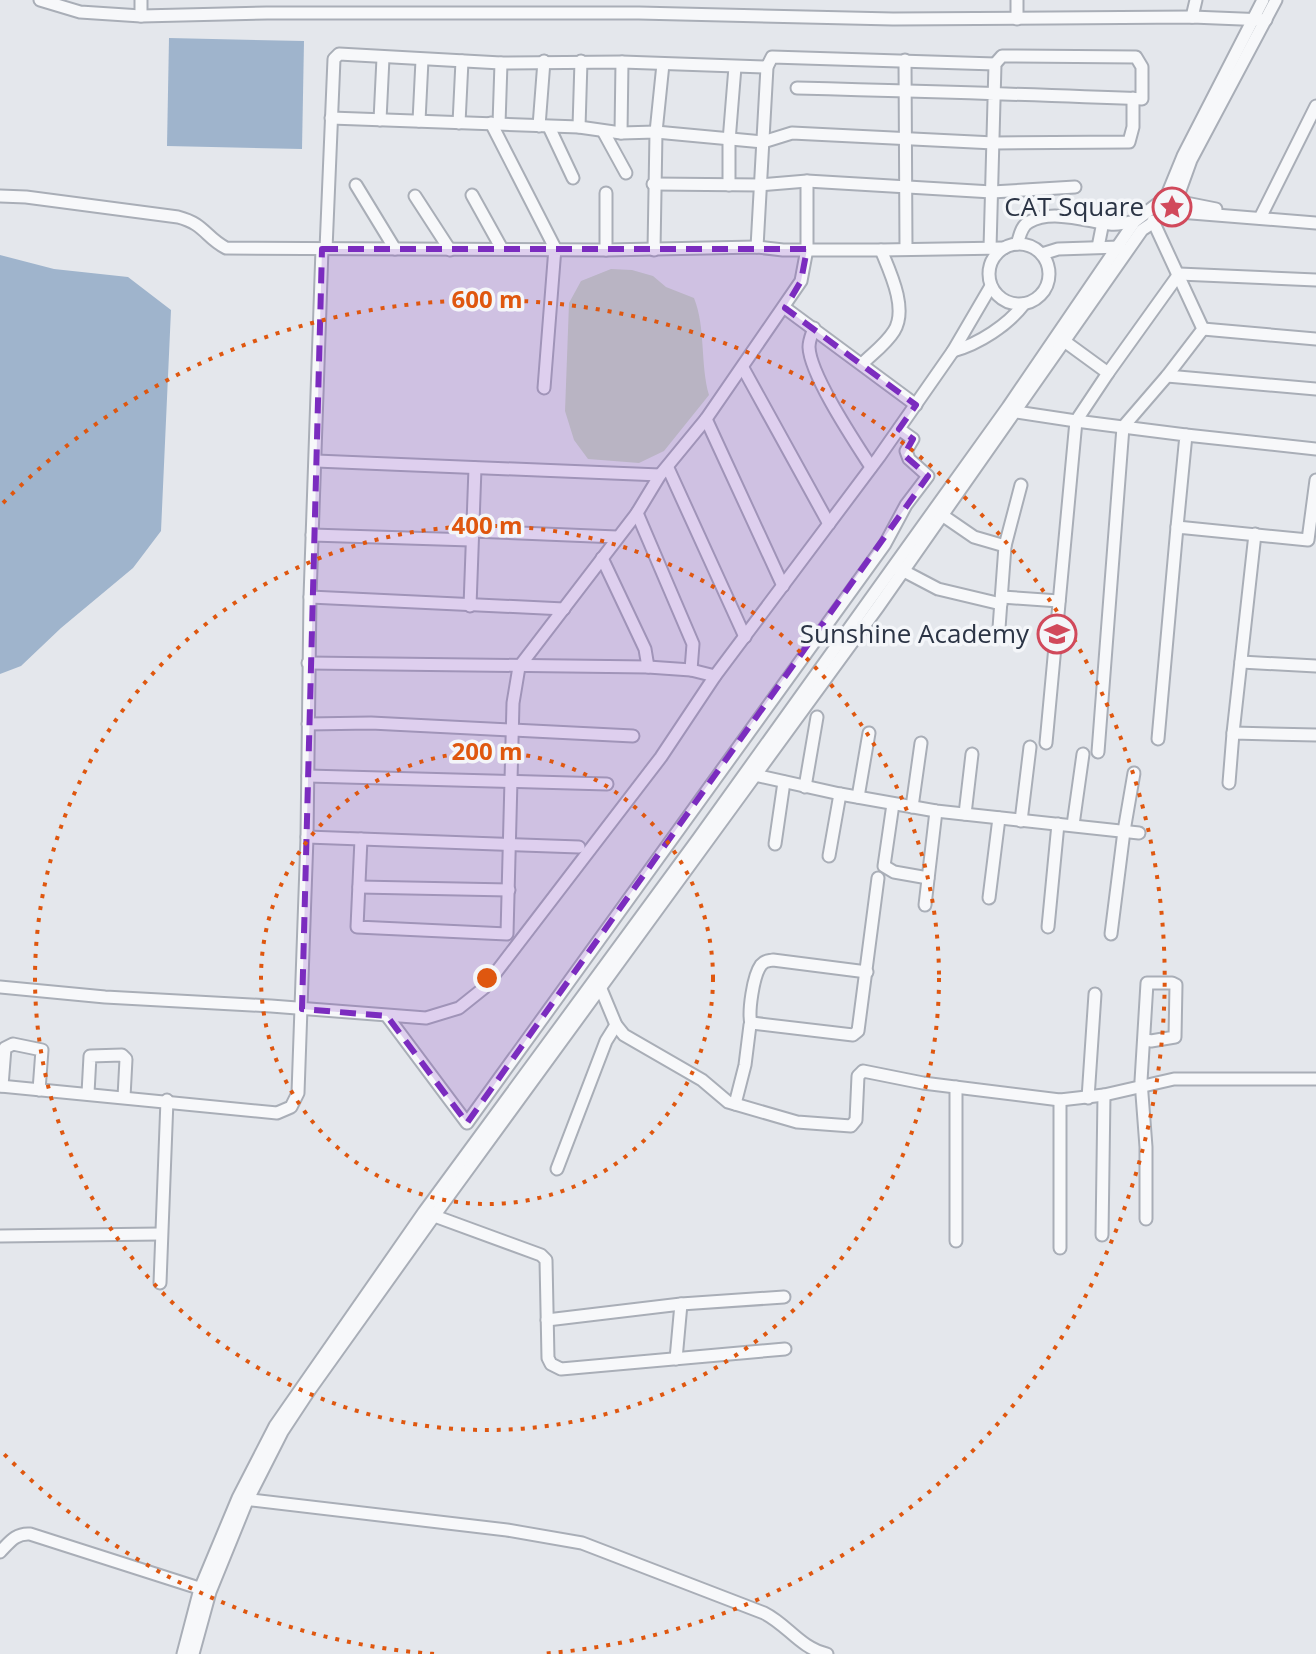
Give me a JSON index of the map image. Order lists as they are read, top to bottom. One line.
{"places":{"place":["CAT Square"],"school or university":["Sunshine Academy"]},"rings":["600 m","400 m","200 m"]}
